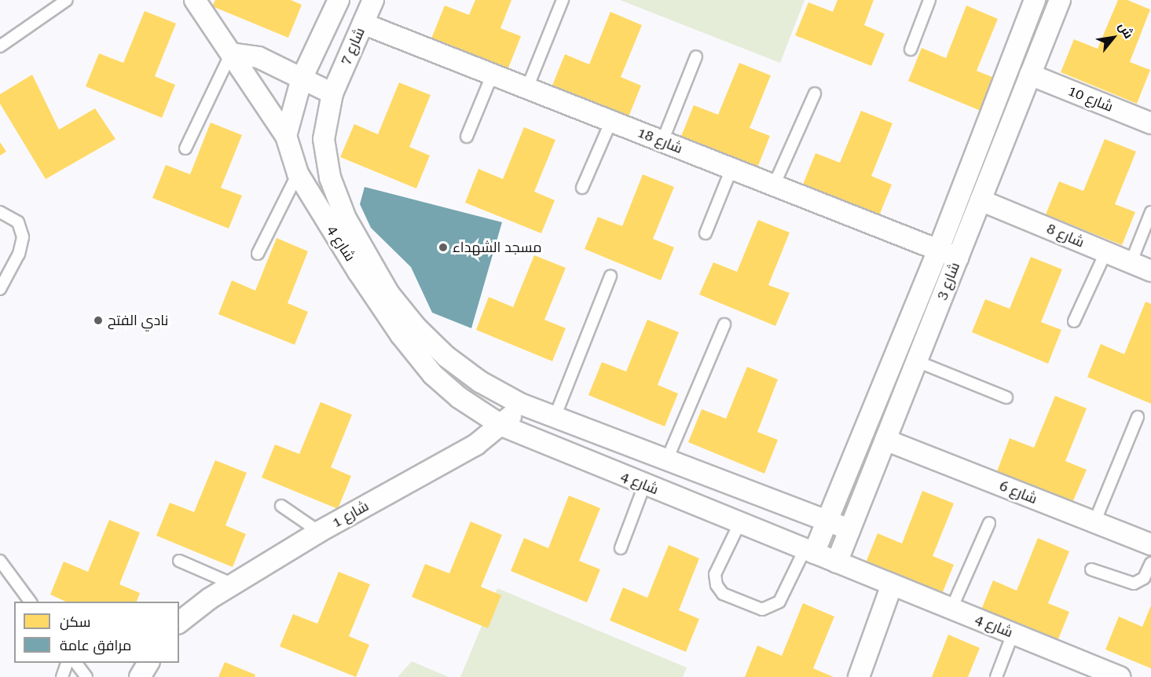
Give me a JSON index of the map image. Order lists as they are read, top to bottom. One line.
{"streets":{"street":["شارع 7","شارع 10","شارع 18","شارع 8","شارع 4","شارع 3","شارع 6","شارع 1"]},"crossings":[["شارع 7","شارع 18"],["شارع 7","شارع 4"],["شارع 10","شارع 3"],["شارع 18","شارع 3"],["شارع 8","شارع 3"],["شارع 4","شارع 3"],["شارع 4","شارع 1"],["شارع 3","شارع 6"]],"places":["مسجد الشهداء","نادي الفتح"],"legend":["سكن","مرافق عامة"],"north":"top right"}
